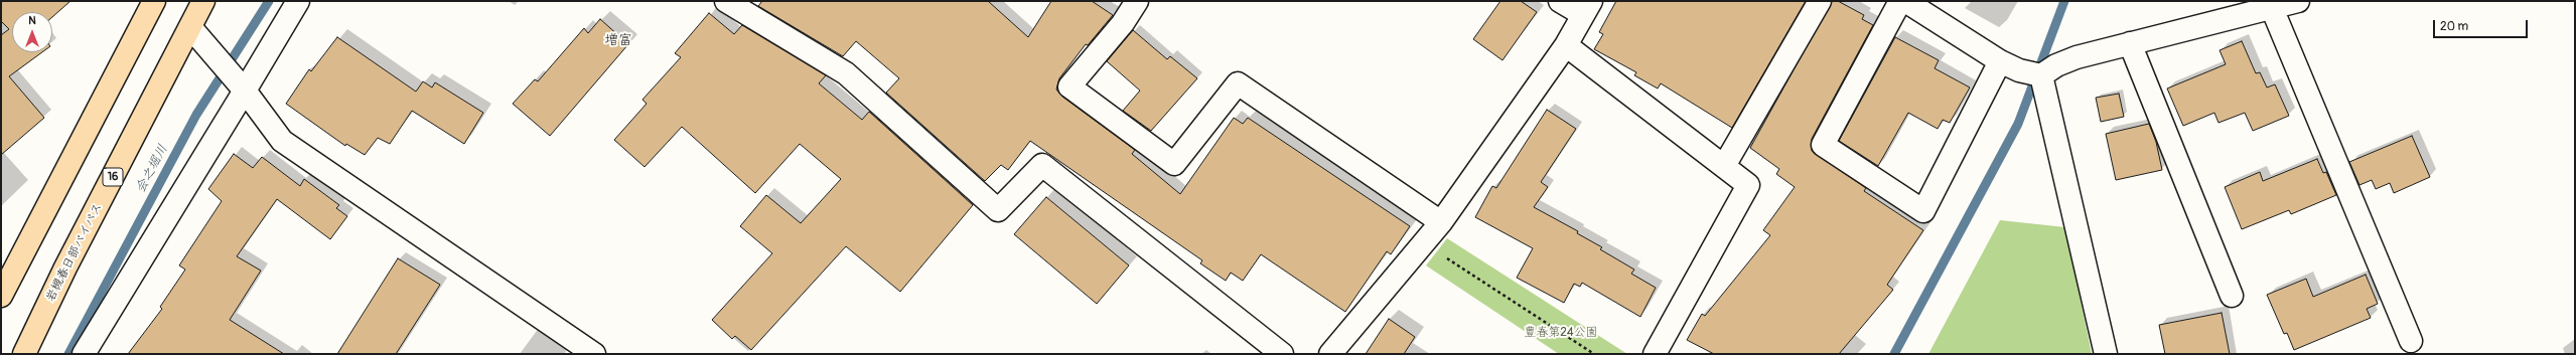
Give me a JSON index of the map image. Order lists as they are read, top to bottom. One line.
{"streets":{"highway":["16","岩槻春日部バイパス"]},"districts":["増富"],"water":["会之堀川"],"parks":["豊春第24公園"],"scale_bar":"20 m","north":"top"}
